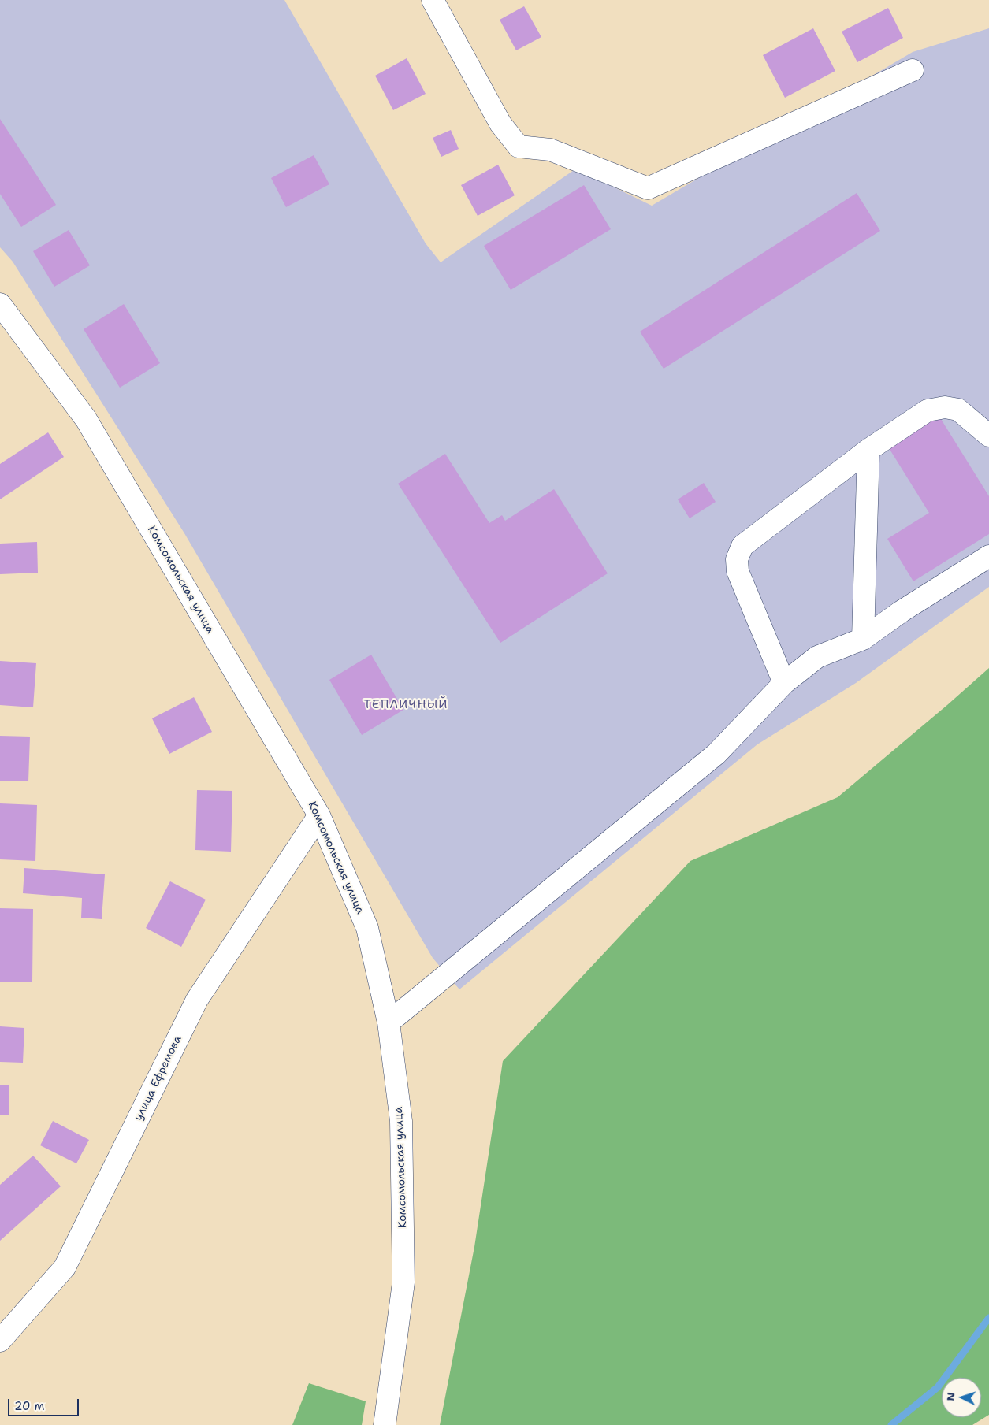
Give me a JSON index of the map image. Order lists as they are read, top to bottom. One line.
{"streets":{"street":["Комсомольская улица","улица Ефремова"]},"crossings":[["Комсомольская улица","улица Ефремова"]],"districts":["ТЕПЛИЧНЫЙ"],"scale_bar":"20 m","north":"left"}
